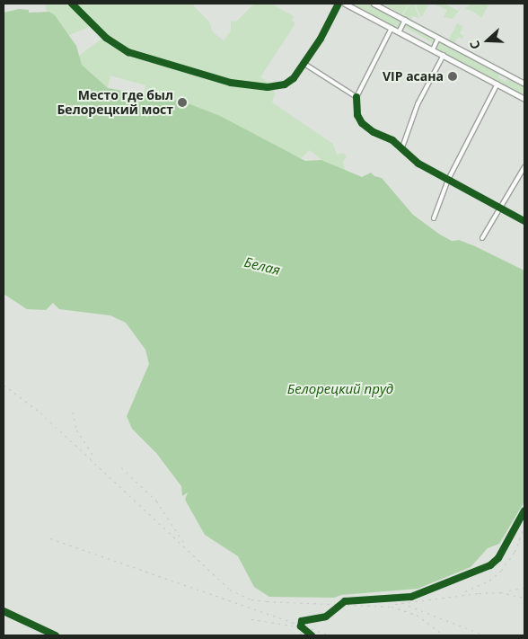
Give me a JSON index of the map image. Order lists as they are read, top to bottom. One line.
{"water":["Белая","Белорецкий пруд"],"places":["VIP асана","Место где был Белорецкий мост"],"north":"left"}
